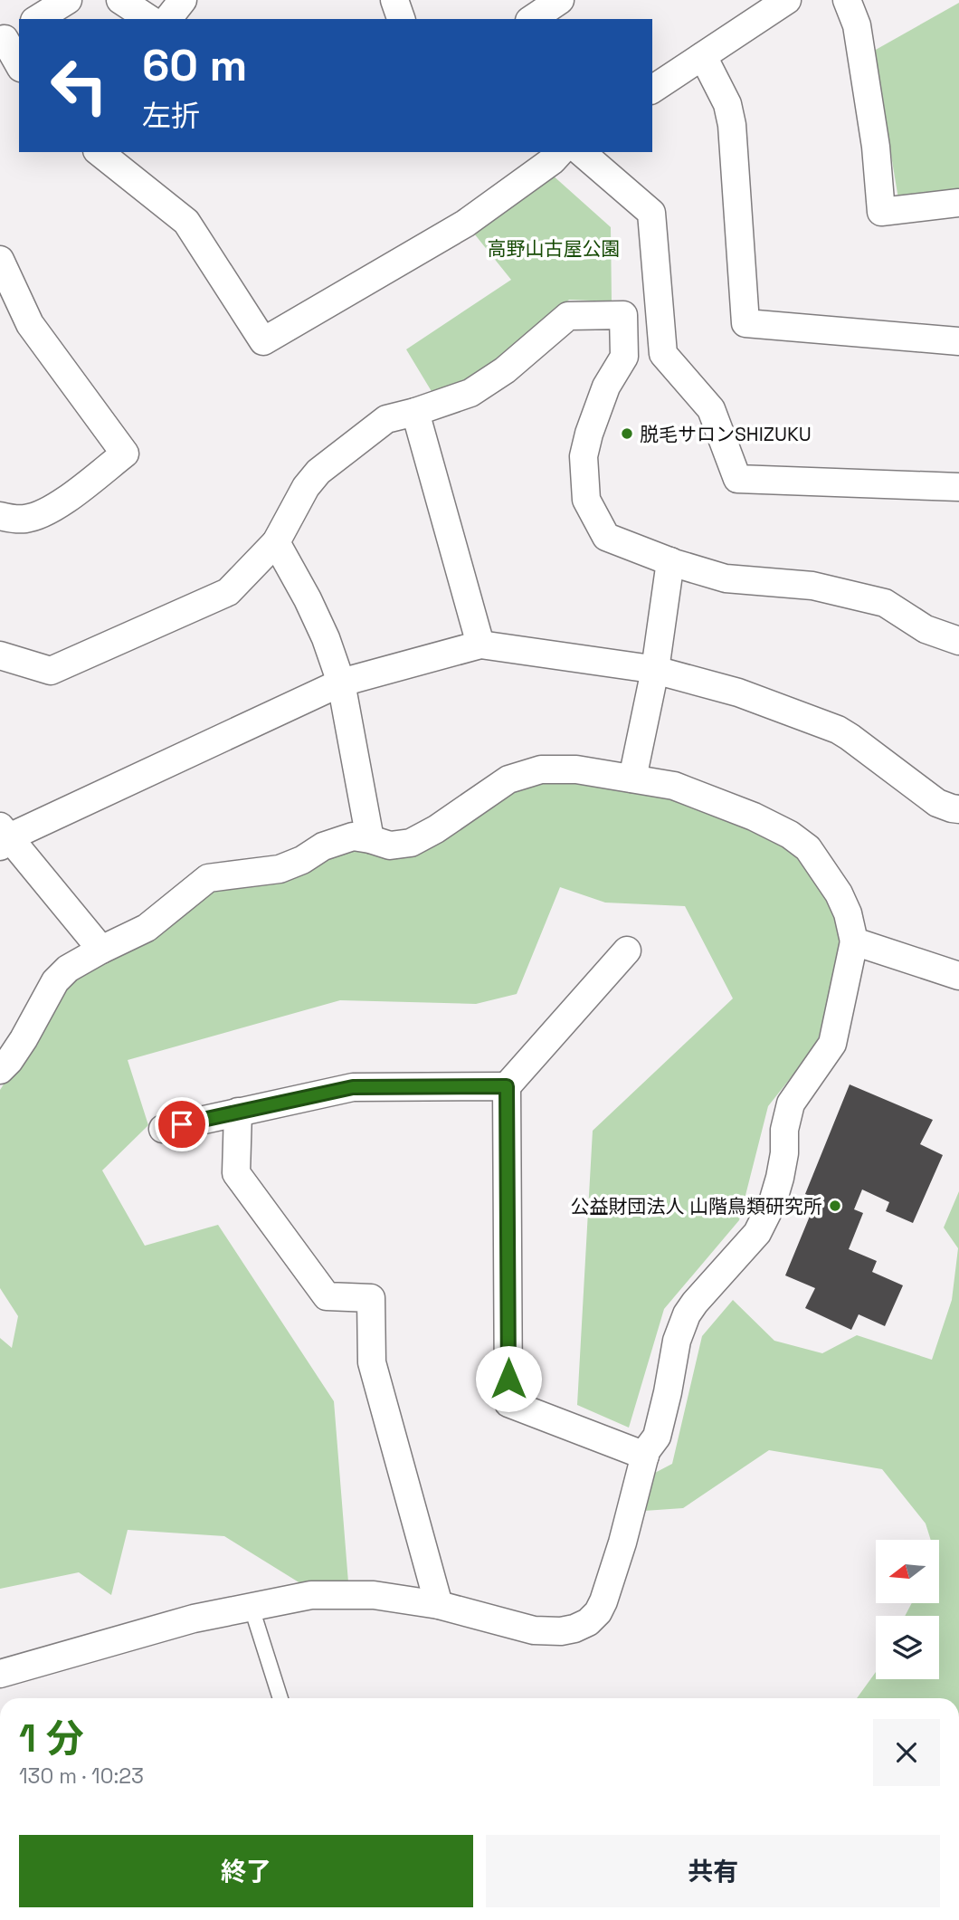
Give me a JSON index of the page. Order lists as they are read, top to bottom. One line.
{"parks":["高野山古屋公園"],"places":["脱毛サロンSHIZUKU","公益財団法人 山階鳥類研究所"],"north":"left","page":{"turn":["60 m","左折"],"heading":["1 分","130 m · 10:23"],"buttons":["終了","共有"]}}
